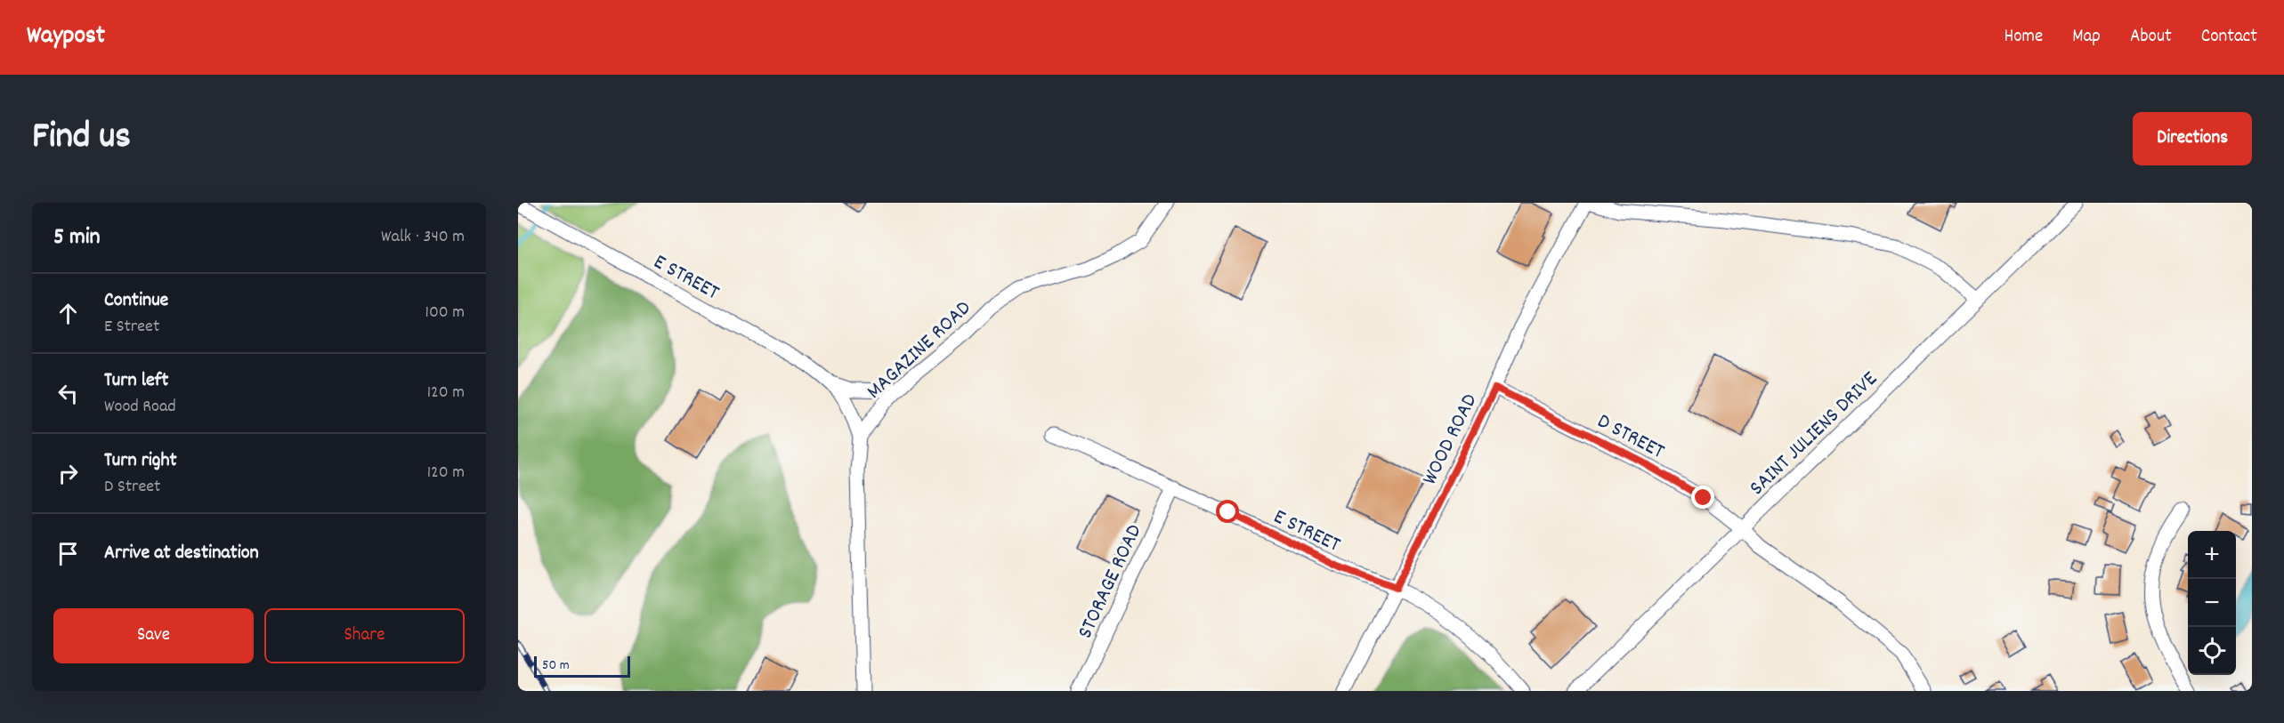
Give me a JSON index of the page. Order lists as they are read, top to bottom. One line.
{"streets":{"street":["E STREET","MAGAZINE ROAD","SAINT JULIENS DRIVE","D STREET","WOOD ROAD","STORAGE ROAD"]},"crossings":[["E STREET","MAGAZINE ROAD"],["E STREET","WOOD ROAD"],["E STREET","STORAGE ROAD"],["SAINT JULIENS DRIVE","D STREET"],["D STREET","WOOD ROAD"]],"scale_bar":"50 m","page":{"header":"Waypost","nav":["Home","Map","About","Contact"],"title":"Find us","buttons":["Directions",["Save","Share"]],"heading":["5 min","Walk · 340 m"],"list":[["Continue","E Street","100 m"],["Turn left","Wood Road","120 m"],["Turn right","D Street","120 m"],"Arrive at destination"],"map_buttons":["+","−"],"scale":"50 m"}}
